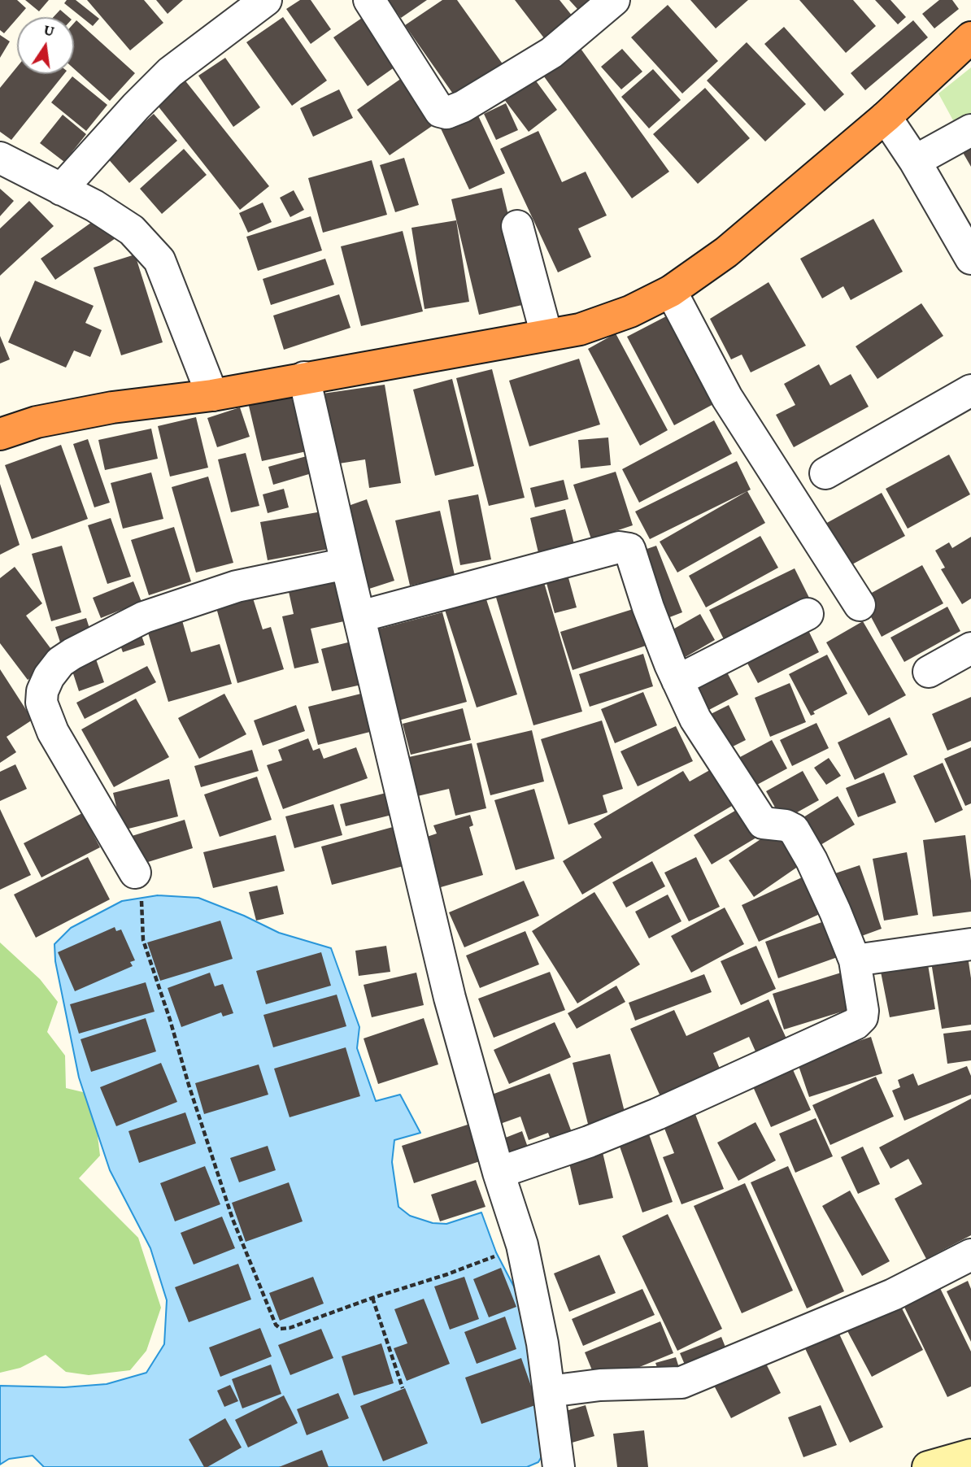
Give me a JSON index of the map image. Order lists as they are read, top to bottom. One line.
{"north":"top"}
